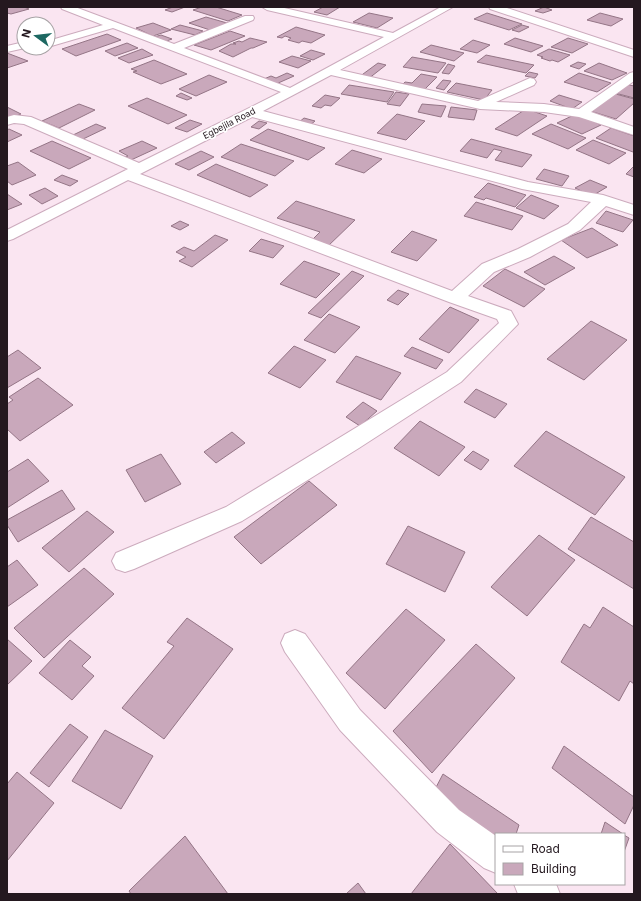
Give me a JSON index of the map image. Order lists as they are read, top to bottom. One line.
{"streets":{"street":["Egbejila Road"]},"legend":["Road","Building"],"north":"left"}
